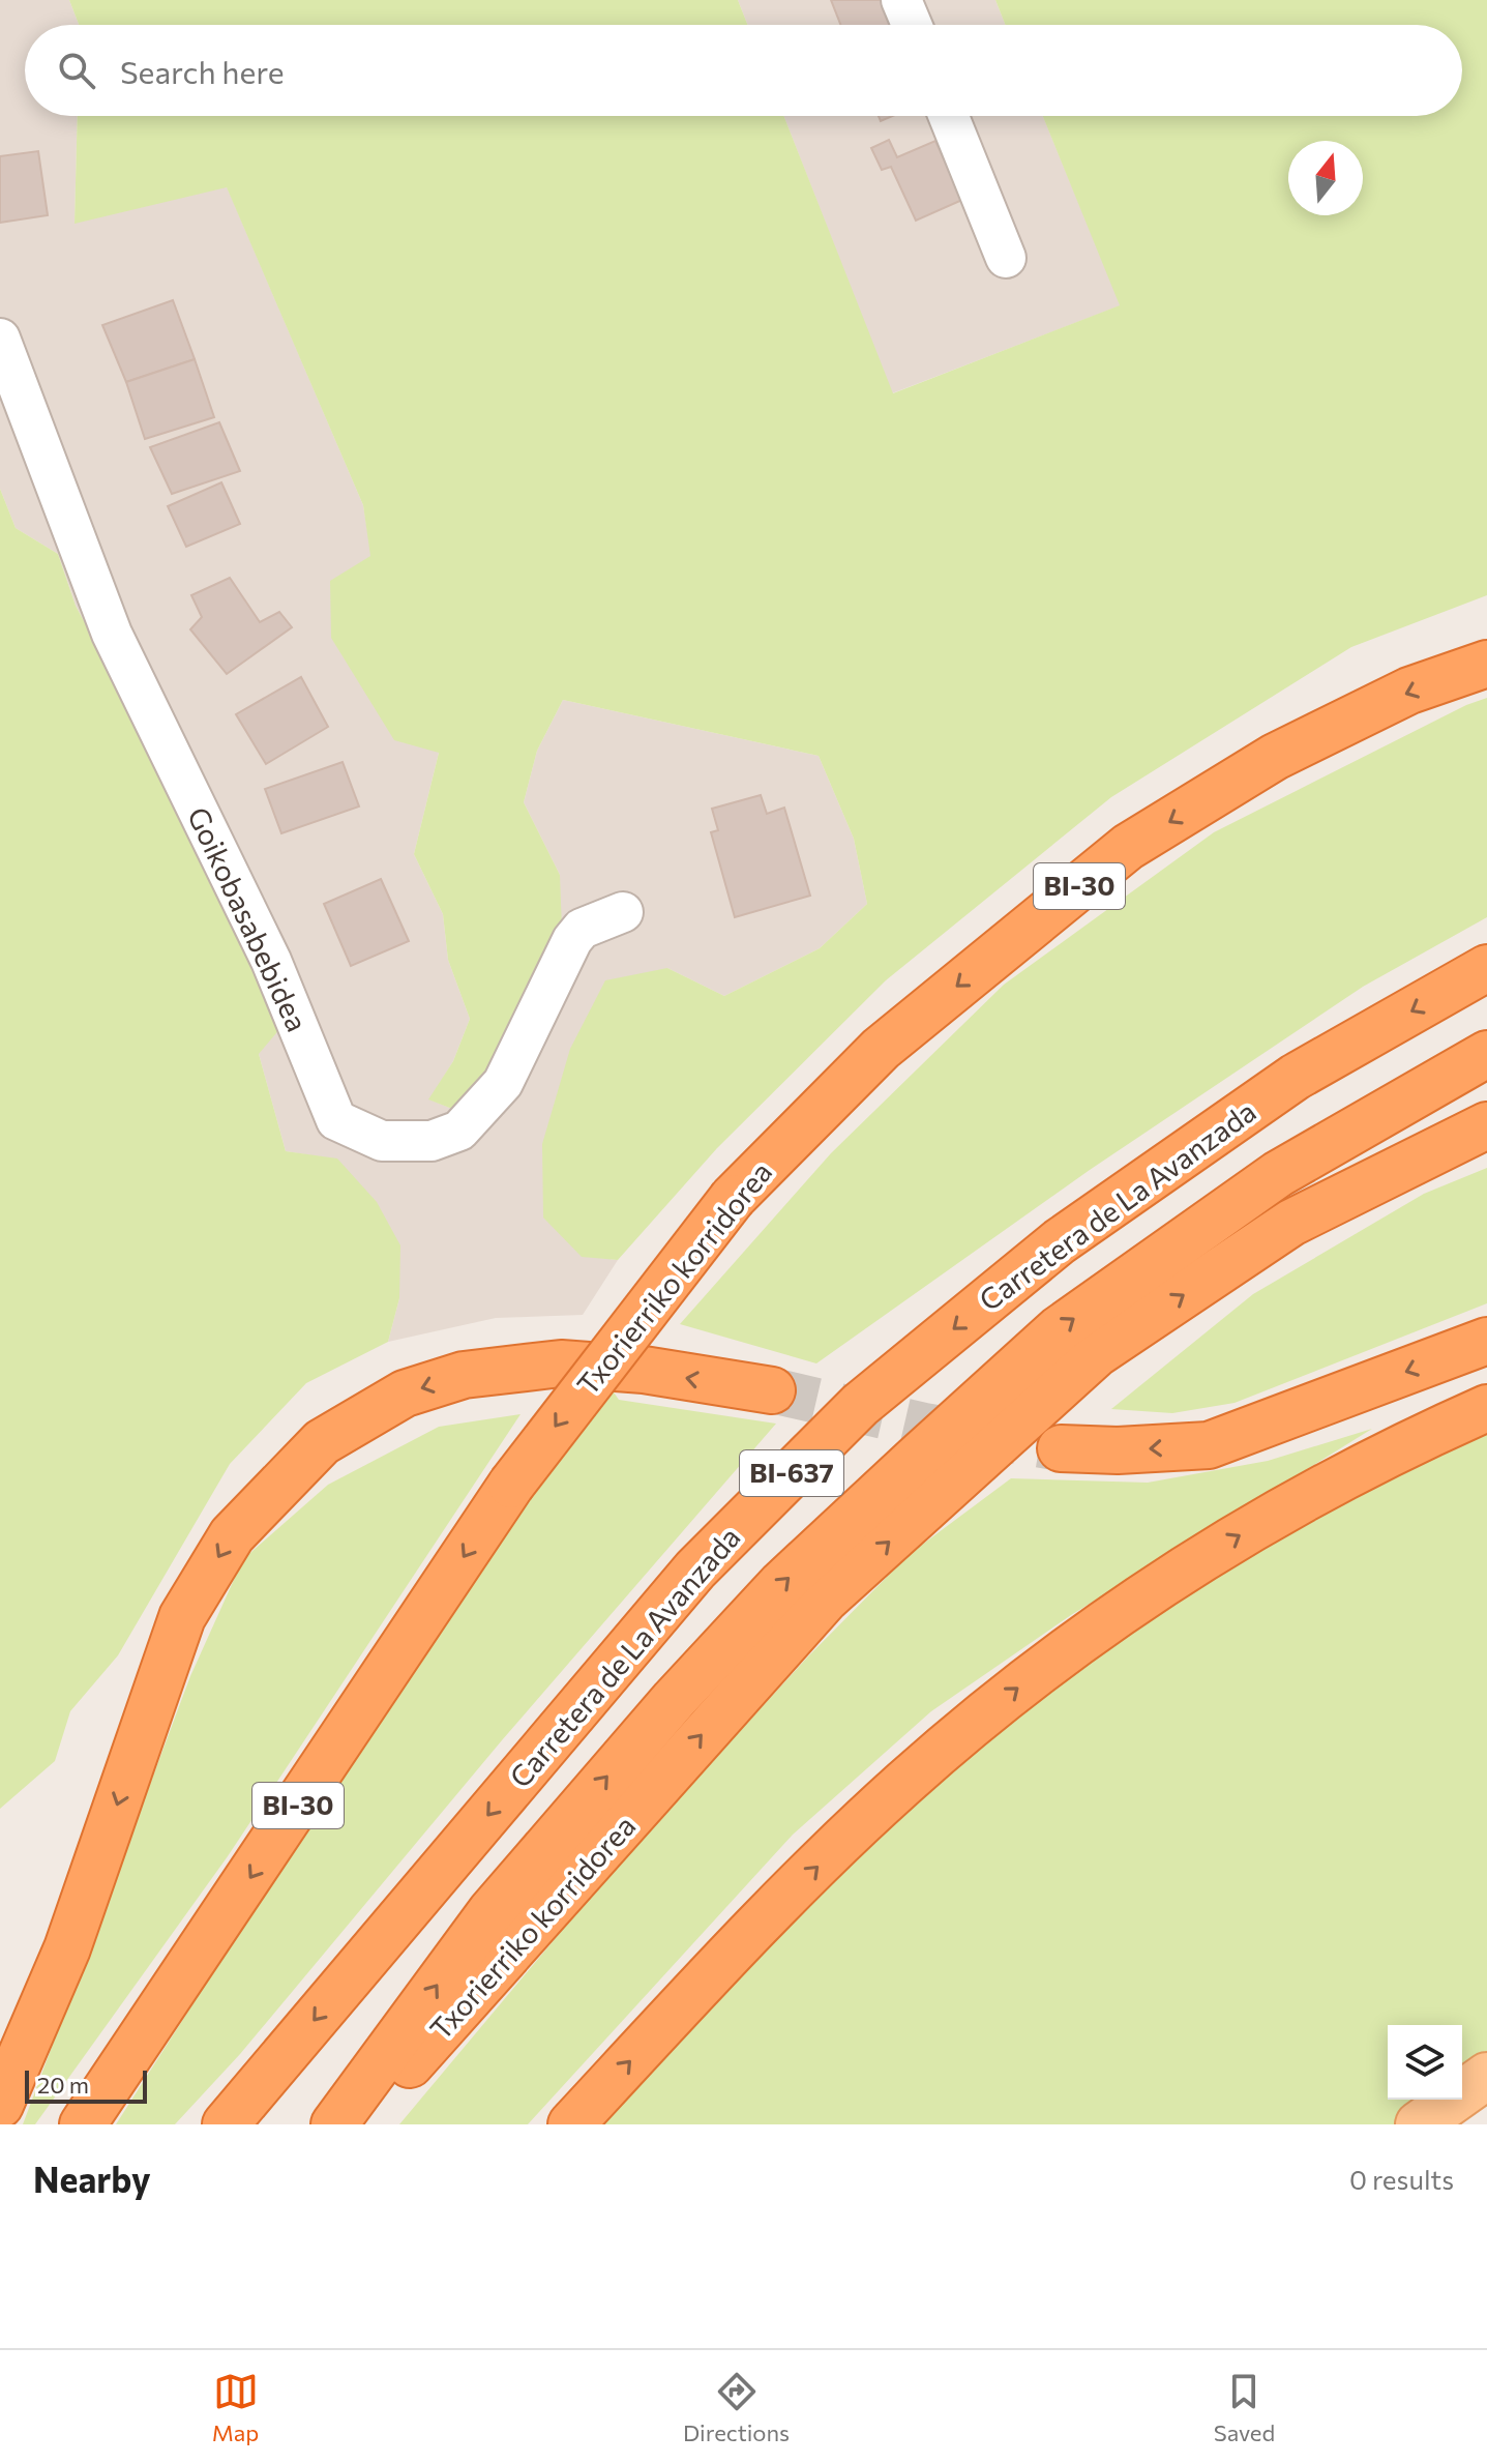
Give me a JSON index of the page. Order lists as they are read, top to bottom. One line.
{"streets":{"highway":["BI-30","Carretera de La Avanzada","Txorierriko korridorea","BI-637"],"street":["Goikobasabebidea"]},"scale_bar":"20 m","north":"top","page":{"search":"Search here","scale":"20 m","heading":["Nearby","0 results"],"nav":["Map","Directions","Saved"]}}
